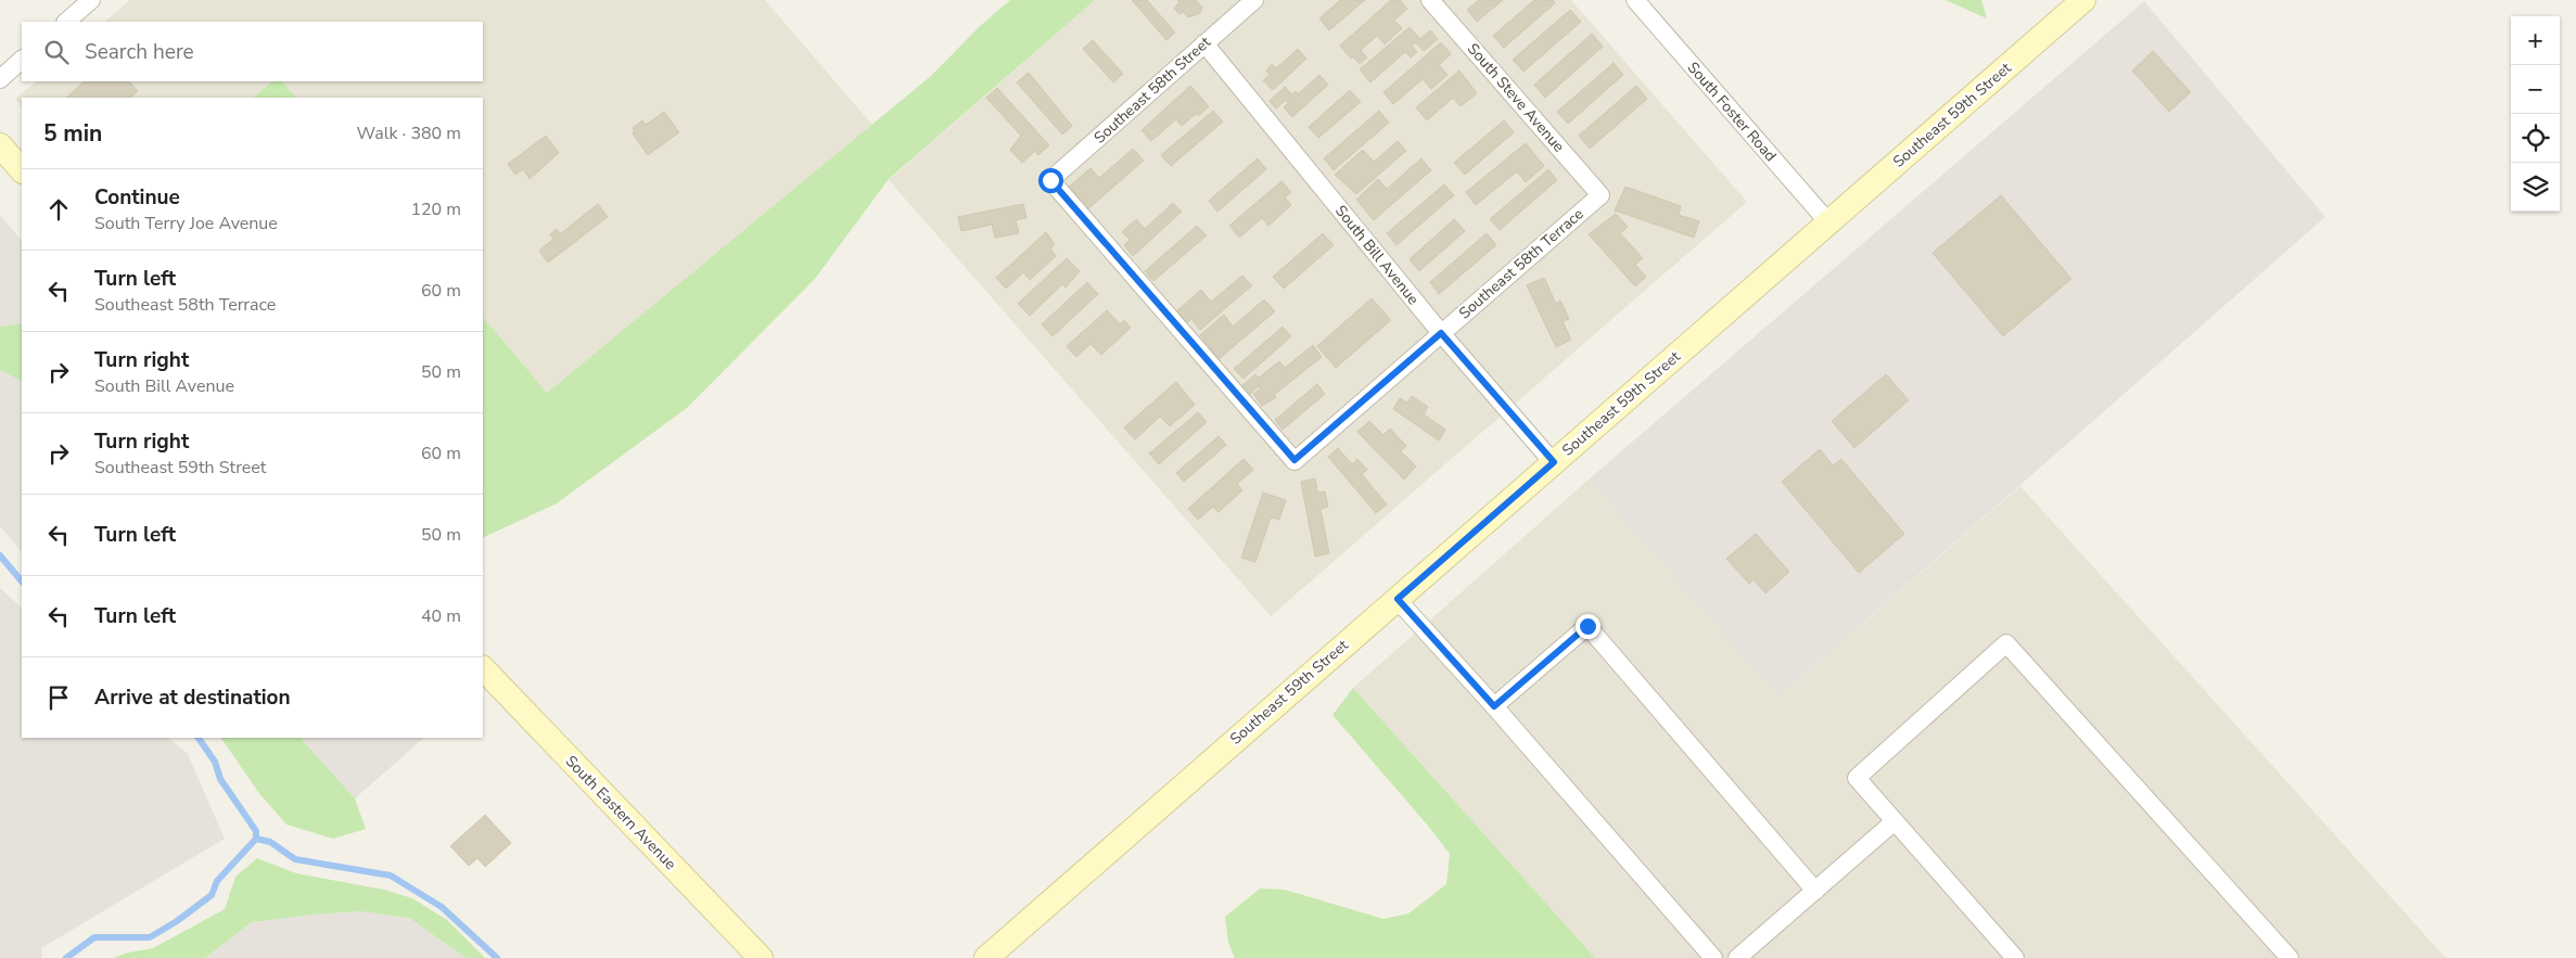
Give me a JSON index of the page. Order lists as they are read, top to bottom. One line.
{"streets":{"main road":["Southeast 59th Street","South Eastern Avenue"],"street":["Southeast 58th Street","South Steve Avenue","South Foster Road","South Bill Avenue","Southeast 58th Terrace"]},"crossings":[["Southeast 58th Street","South Bill Avenue"],["Southeast 58th Street","Southeast 58th Terrace"],["South Steve Avenue","Southeast 58th Terrace"],["South Foster Road","Southeast 59th Street"],["Southeast 59th Street","South Bill Avenue"],["South Bill Avenue","Southeast 58th Terrace"]],"page":{"map_buttons":["+","−"],"search":"Search here","heading":["5 min","Walk · 380 m"],"list":[["Continue","South Terry Joe Avenue","120 m"],["Turn left","Southeast 58th Terrace","60 m"],["Turn right","South Bill Avenue","50 m"],["Turn right","Southeast 59th Street","60 m"],["Turn left","50 m"],["Turn left","40 m"],"Arrive at destination"]}}
